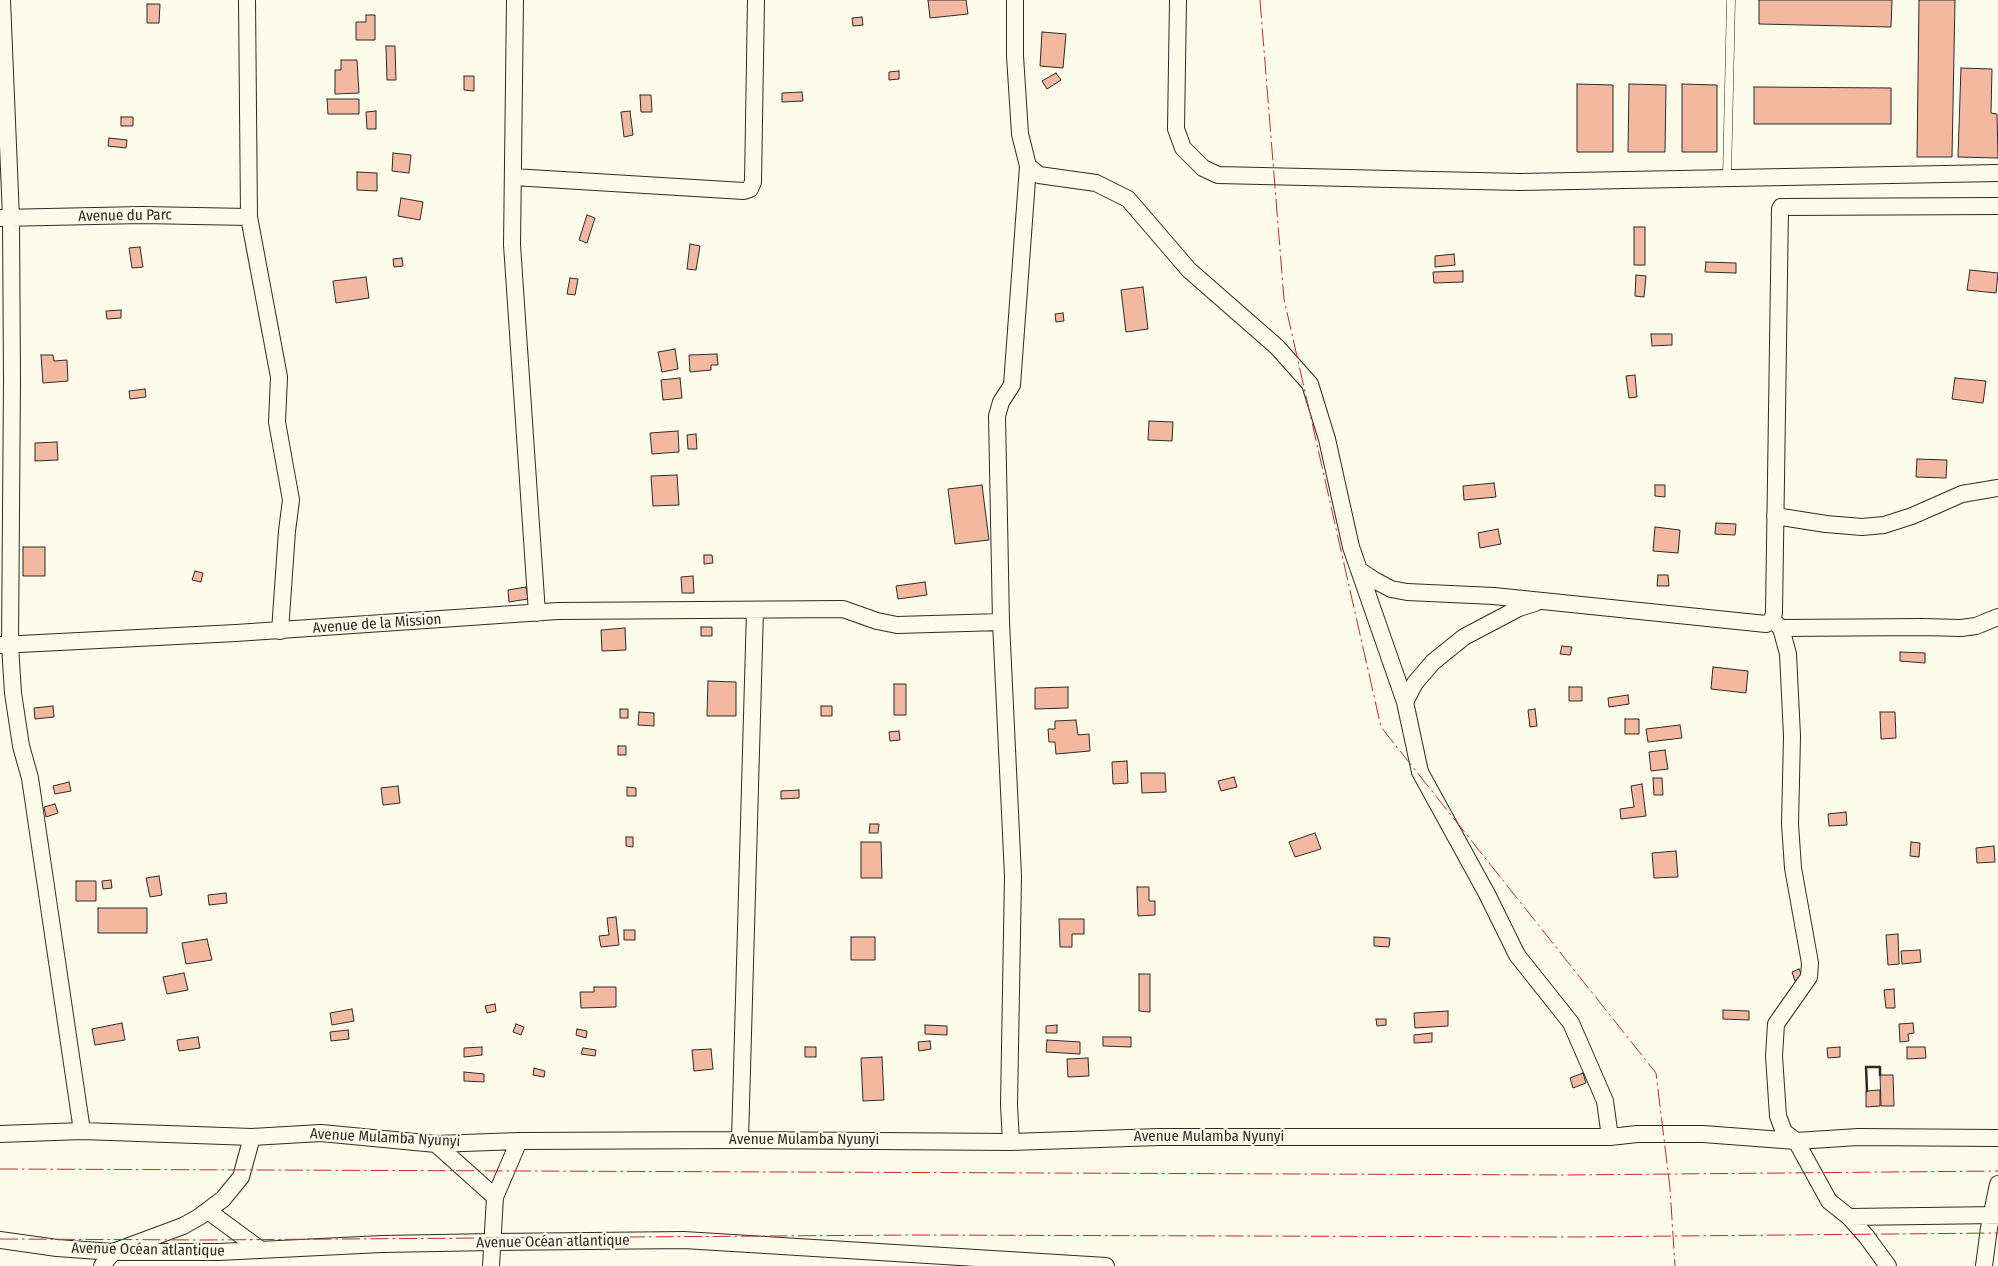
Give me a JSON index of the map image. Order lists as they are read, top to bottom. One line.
{"streets":{"street":["Avenue du Parc","Avenue de la Mission","Avenue Mulamba Nyunyi","Avenue Océan atlantique"]}}
